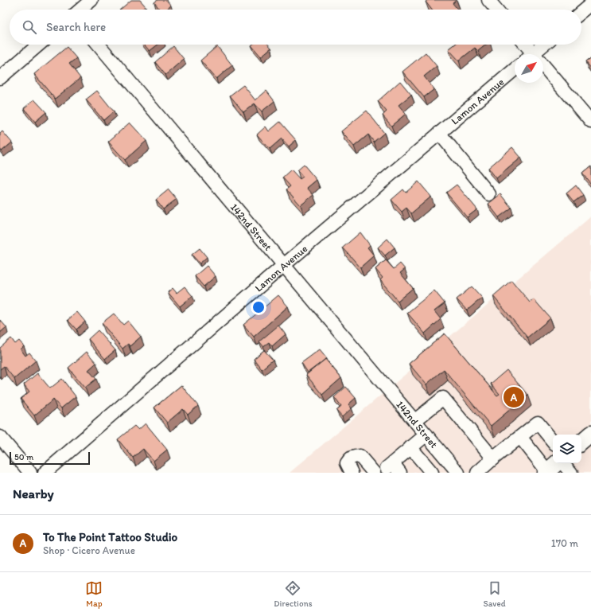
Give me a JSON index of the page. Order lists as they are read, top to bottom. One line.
{"streets":{"street":["Lamon Avenue","142nd Street"]},"crossings":[["Lamon Avenue","142nd Street"]],"scale_bar":"50 m","north":"top right","page":{"search":"Search here","pins":"A","scale":"50 m","heading":"Nearby","list":[{"mark":"A","name":"To The Point Tattoo Studio","note":"Shop · Cicero Avenue","value":"170 m"}],"nav":["Map","Directions","Saved"]}}
